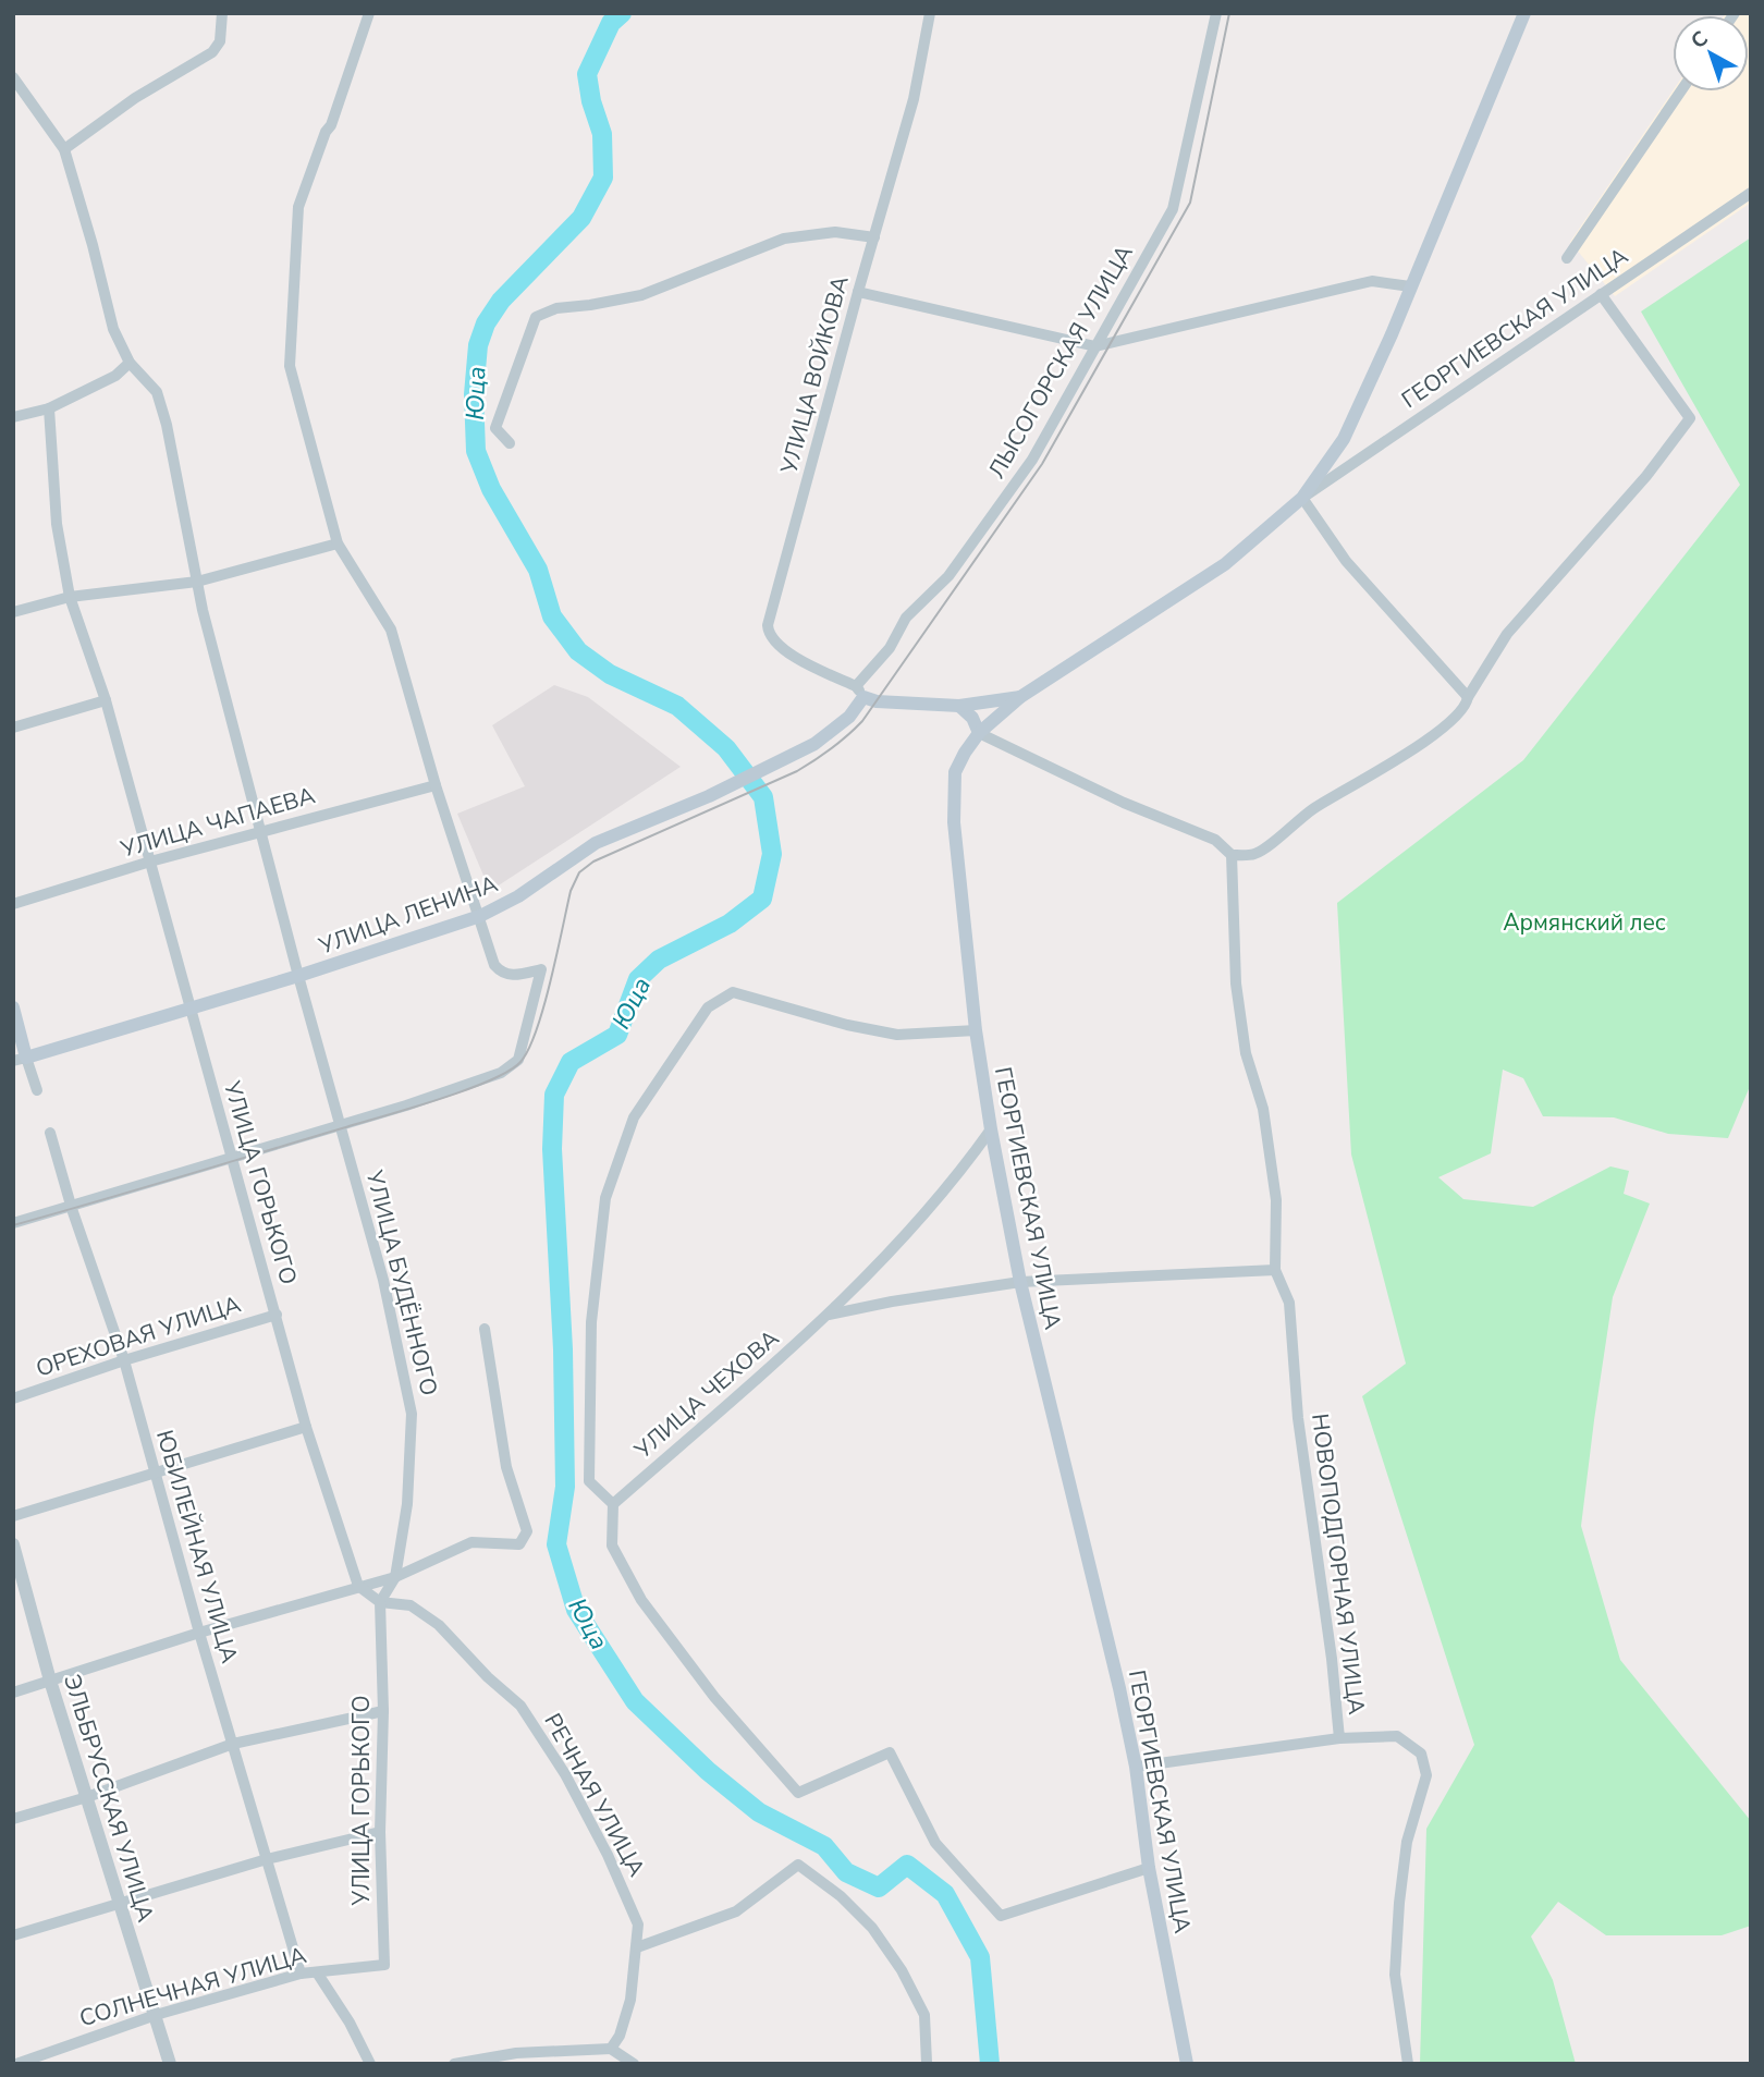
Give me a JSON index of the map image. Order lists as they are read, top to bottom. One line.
{"streets":{"main road":["ГЕОРГИЕВСКАЯ УЛИЦА","УЛИЦА ЛЕНИНА"],"street":["ЛЫСОГОРСКАЯ УЛИЦА","УЛИЦА ВОЙКОВА","УЛИЦА ЧАПАЕВА","УЛИЦА ГОРЬКОГО","УЛИЦА БУДЁННОГО","ОРЕХОВАЯ УЛИЦА","УЛИЦА ЧЕХОВА","ЮБИЛЕЙНАЯ УЛИЦА","НОВОПОДГОРНАЯ УЛИЦА","РЕЧНАЯ УЛИЦА","ЭЛЬБРУССКАЯ УЛИЦА","СОЛНЕЧНАЯ УЛИЦА"]},"crossings":[["ГЕОРГИЕВСКАЯ УЛИЦА","УЛИЦА ЧЕХОВА"],["ЛЫСОГОРСКАЯ УЛИЦА","УЛИЦА ВОЙКОВА"],["ЛЫСОГОРСКАЯ УЛИЦА","УЛИЦА ЛЕНИНА"],["УЛИЦА ВОЙКОВА","УЛИЦА ЛЕНИНА"],["УЛИЦА ЧАПАЕВА","УЛИЦА ГОРЬКОГО"],["УЛИЦА ЧАПАЕВА","УЛИЦА БУДЁННОГО"],["УЛИЦА ЛЕНИНА","УЛИЦА ГОРЬКОГО"],["УЛИЦА ЛЕНИНА","УЛИЦА БУДЁННОГО"],["УЛИЦА ГОРЬКОГО","УЛИЦА БУДЁННОГО"],["УЛИЦА ГОРЬКОГО","ОРЕХОВАЯ УЛИЦА"],["УЛИЦА ГОРЬКОГО","РЕЧНАЯ УЛИЦА"],["УЛИЦА ГОРЬКОГО","СОЛНЕЧНАЯ УЛИЦА"],["УЛИЦА БУДЁННОГО","РЕЧНАЯ УЛИЦА"],["ОРЕХОВАЯ УЛИЦА","ЮБИЛЕЙНАЯ УЛИЦА"],["ЮБИЛЕЙНАЯ УЛИЦА","СОЛНЕЧНАЯ УЛИЦА"],["ЭЛЬБРУССКАЯ УЛИЦА","СОЛНЕЧНАЯ УЛИЦА"]],"water":["Юца"],"parks":["Армянский лес"],"north":"top left"}
